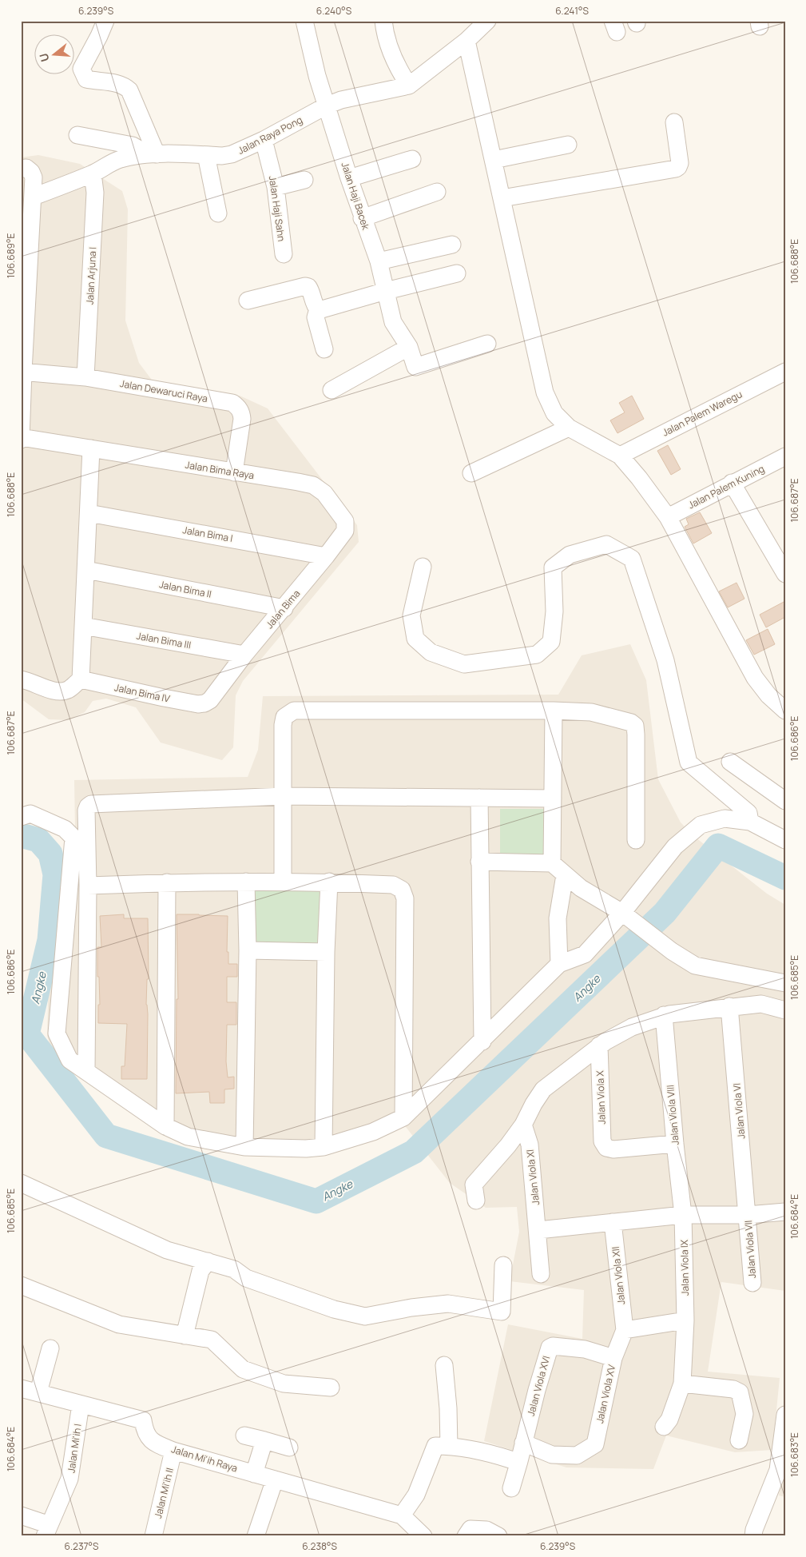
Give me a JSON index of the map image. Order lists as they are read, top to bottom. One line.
{"streets":{"street":["Jalan Raya Pong","Jalan Haji Bacek","Jalan Haji Sahn","Jalan Arjuna I","Jalan Dewaruci Raya","Jalan Palem Waregu","Jalan Bima Raya","Jalan Palem Kuning","Jalan Bima I","Jalan Bima II","Jalan Bima","Jalan Bima III","Jalan Bima IV","Jalan Viola X","Jalan Viola VI","Jalan Viola VIII","Jalan Viola XI","Jalan Viola VII","Jalan Viola IX","Jalan Viola XII","Jalan Viola XVI","Jalan Viola XV","Jalan Mi'ih I","Jalan Mi'ih Raya","Jalan Mi'ih II"]},"crossings":[["Jalan Raya Pong","Jalan Haji Bacek"],["Jalan Raya Pong","Jalan Haji Sahn"],["Jalan Raya Pong","Jalan Arjuna I"],["Jalan Arjuna I","Jalan Dewaruci Raya"],["Jalan Dewaruci Raya","Jalan Bima Raya"],["Jalan Bima Raya","Jalan Bima"],["Jalan Bima I","Jalan Bima"],["Jalan Bima II","Jalan Bima"],["Jalan Bima","Jalan Bima III"],["Jalan Bima","Jalan Bima IV"],["Jalan Viola X","Jalan Viola VIII"],["Jalan Viola VI","Jalan Viola VII"],["Jalan Viola VIII","Jalan Viola IX"],["Jalan Viola XII","Jalan Viola XV"],["Jalan Viola XVI","Jalan Viola XV"],["Jalan Mi'ih I","Jalan Mi'ih Raya"],["Jalan Mi'ih Raya","Jalan Mi'ih II"]],"water":["Angke"],"north":"left","coordinates":["6.239°S","6.240°S","6.241°S","106.689°E","106.688°E","106.687°E","106.686°E","106.685°E","106.684°E","106.683°E","6.237°S","6.238°S"]}
